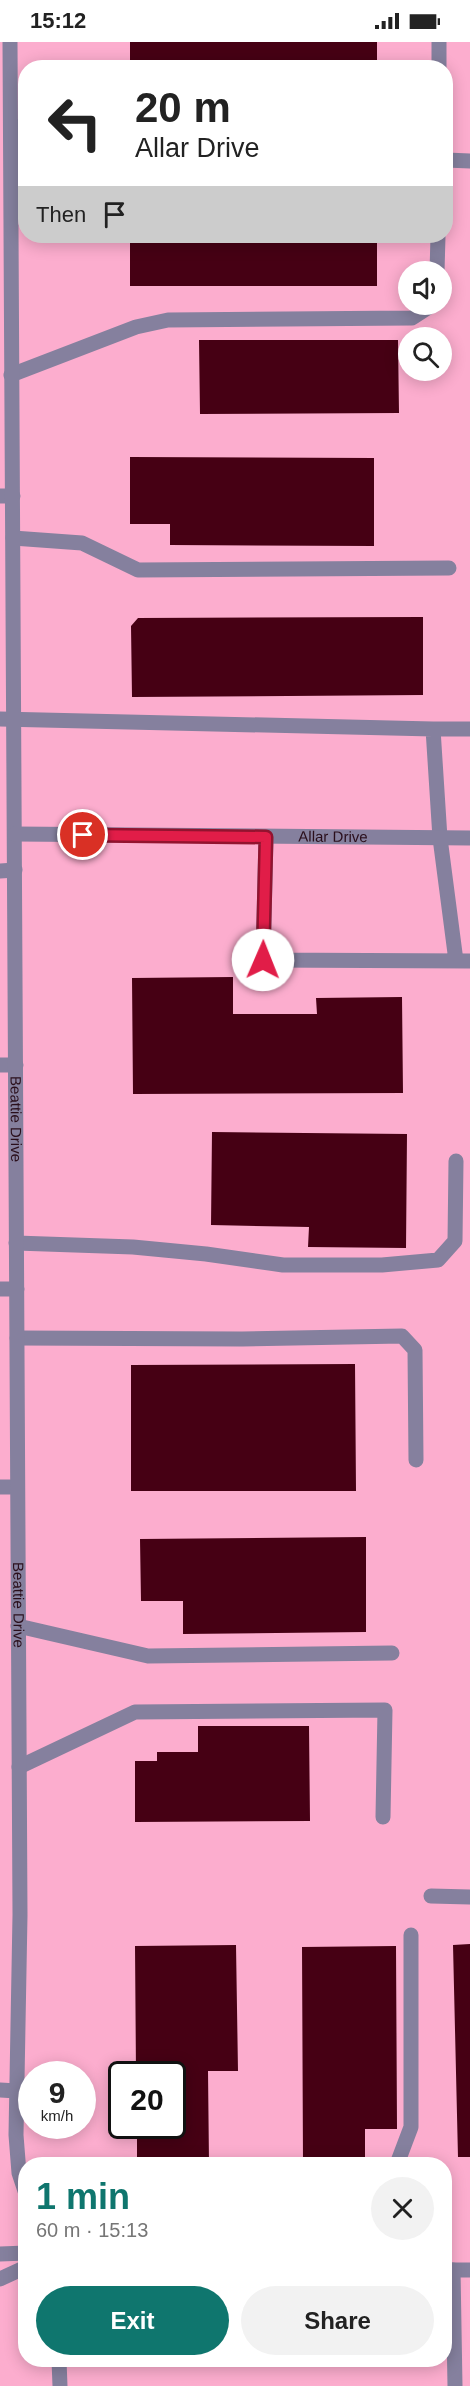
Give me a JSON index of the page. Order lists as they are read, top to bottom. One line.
{"streets":{"street":["Allar Drive","Beattie Drive"]},"crossings":[["Allar Drive","Beattie Drive"]],"page":{"status":"15:12","turn":["20 m","Allar Drive"],"then":"Then","speed":"9 km/h","limit":"20","heading":["1 min","60 m · 15:13"],"buttons":["Exit","Share"]}}
